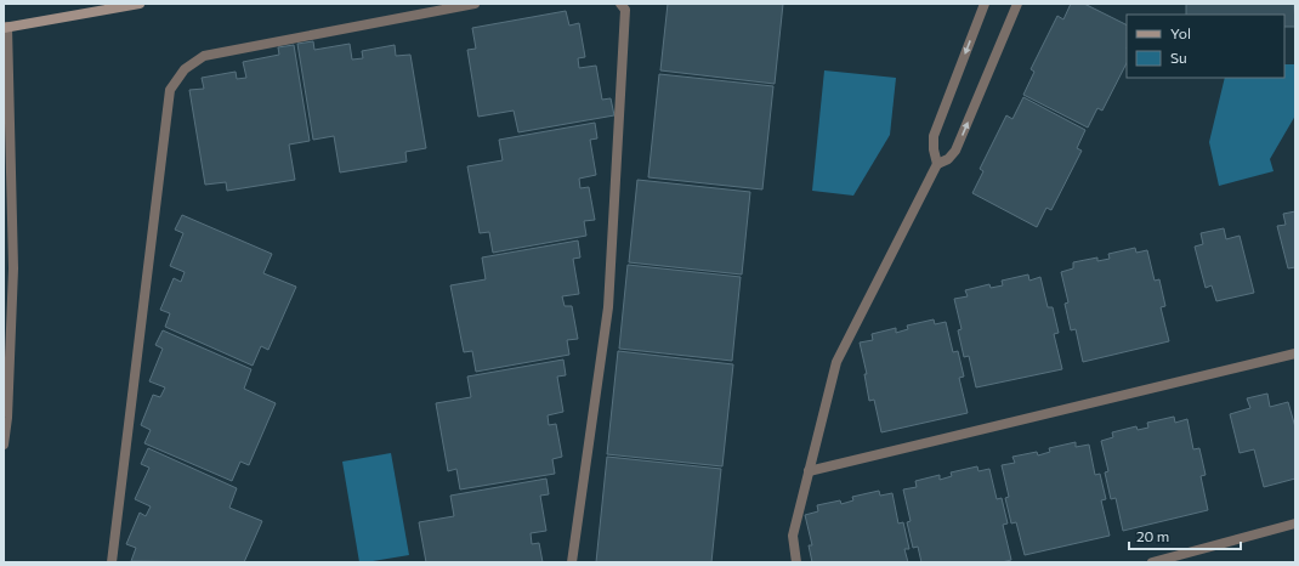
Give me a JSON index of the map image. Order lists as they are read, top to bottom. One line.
{"legend":["Yol","Su"],"scale_bar":"20 m"}
